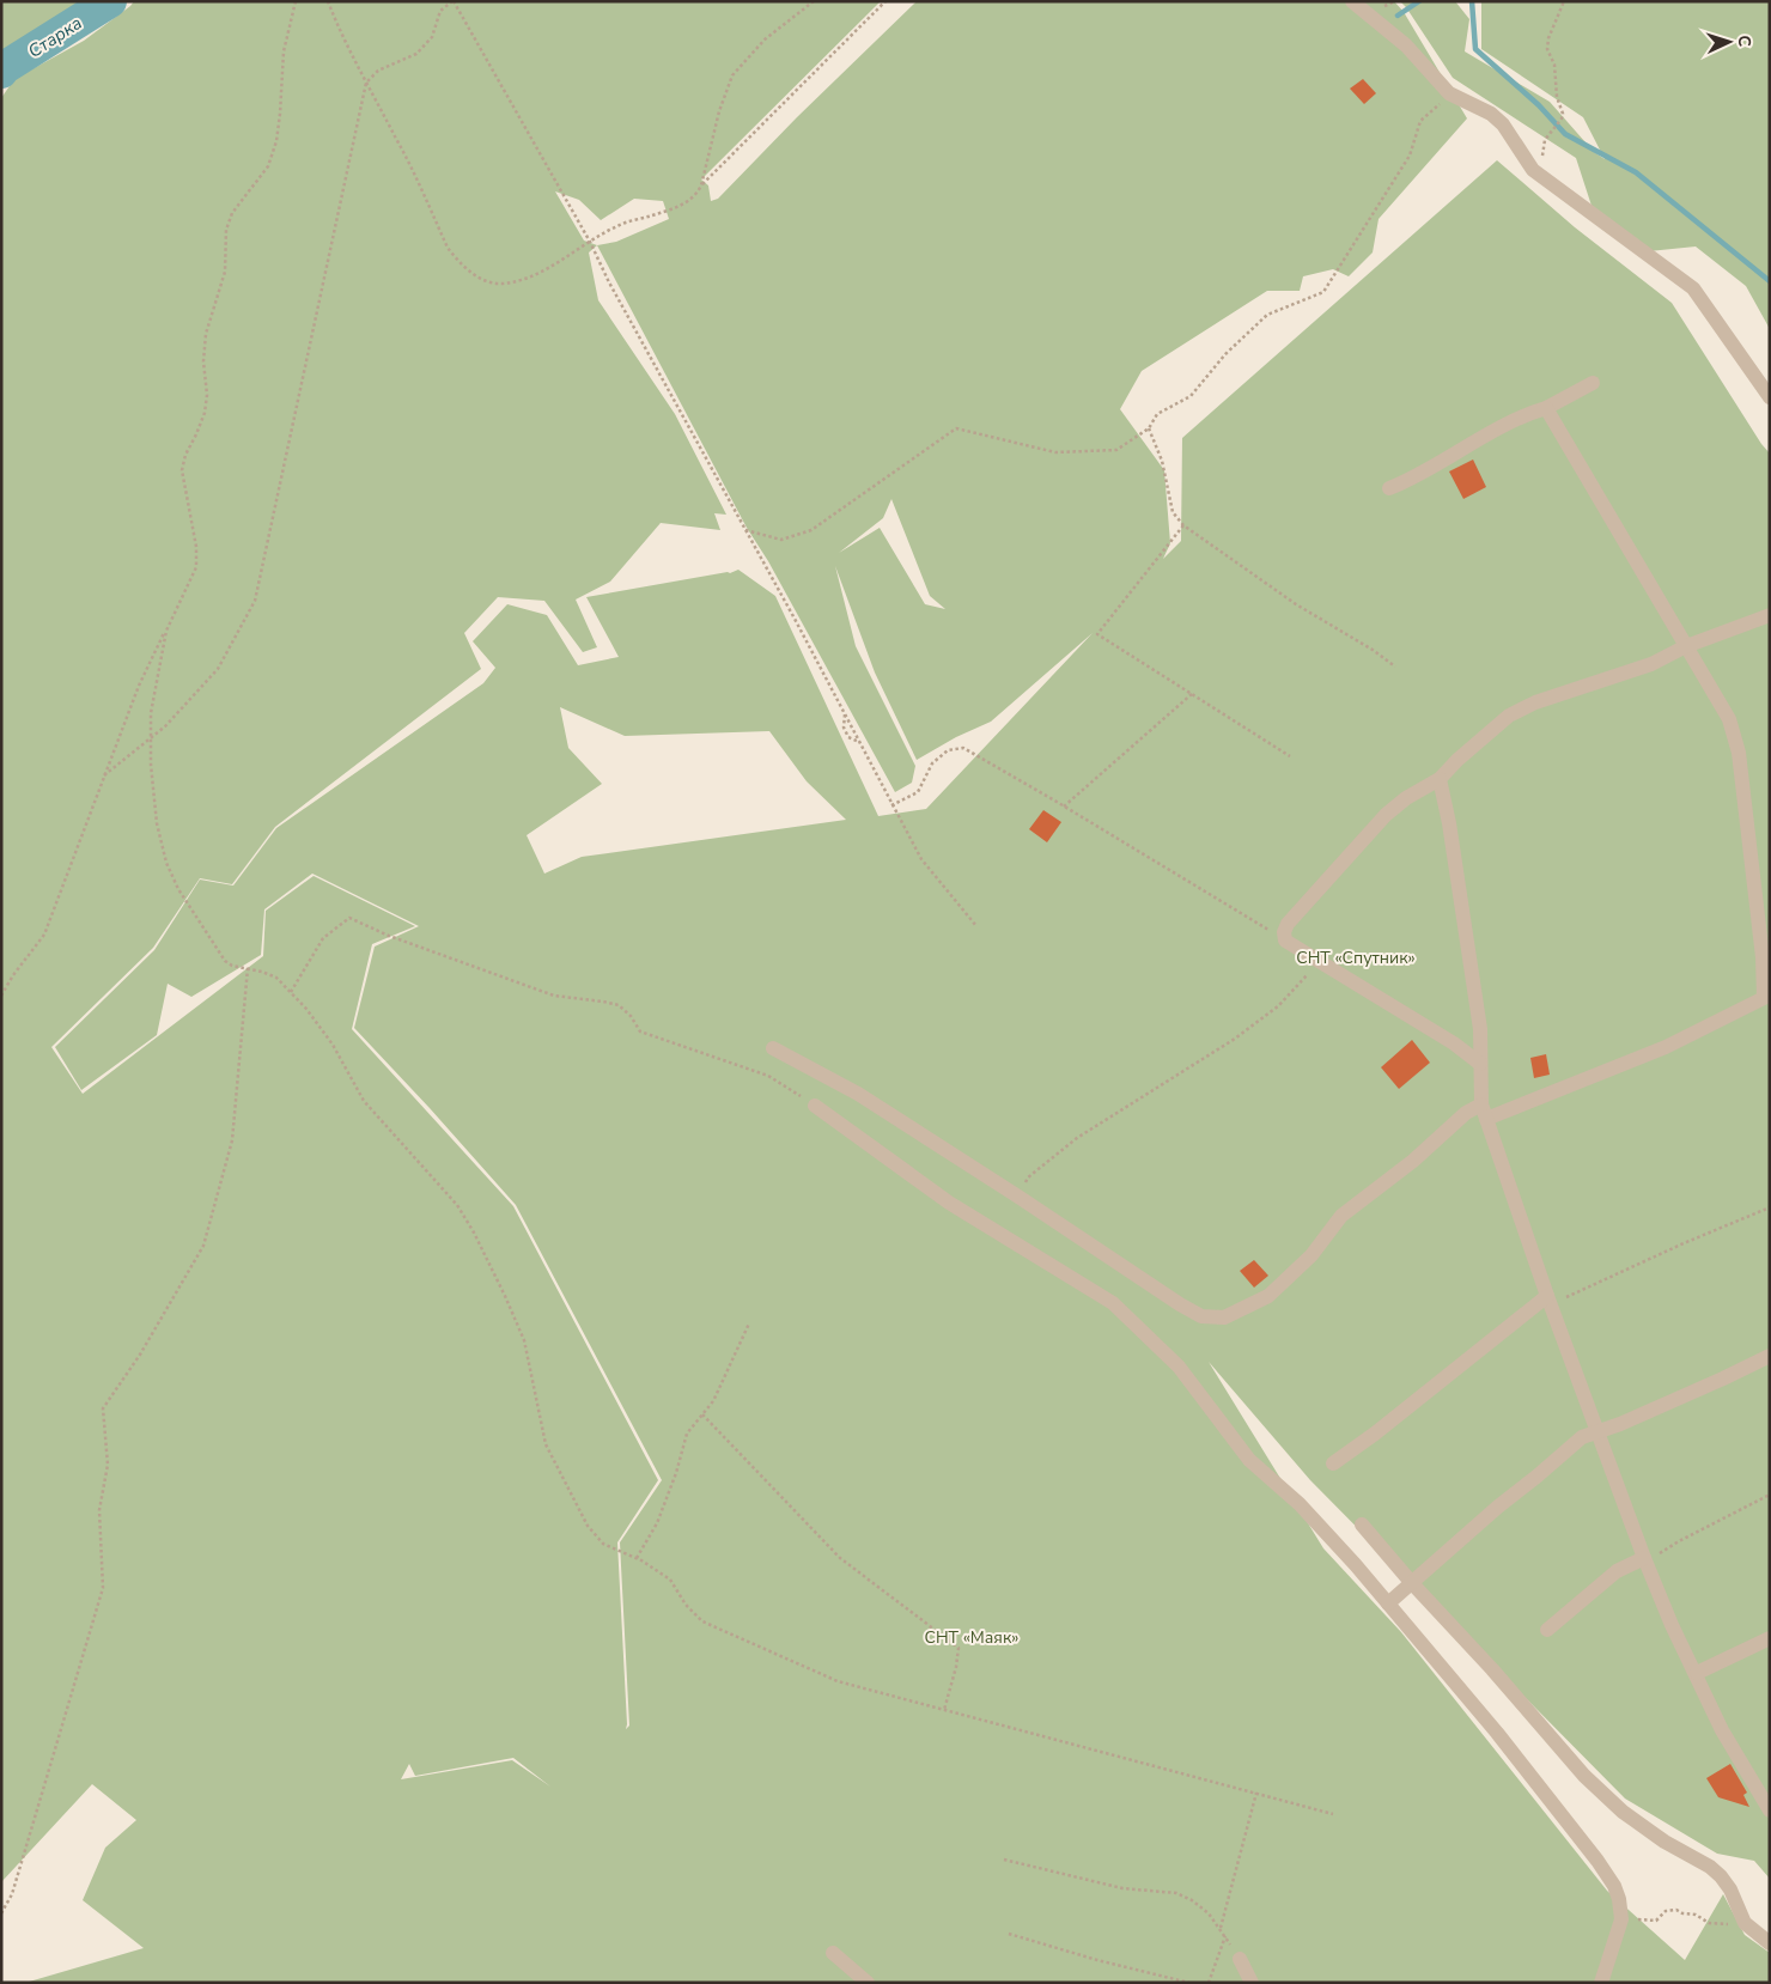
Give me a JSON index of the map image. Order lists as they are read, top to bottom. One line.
{"water":["Старка"],"parks":["СНТ «Спутник»","СНТ «Маяк»"],"north":"right"}
